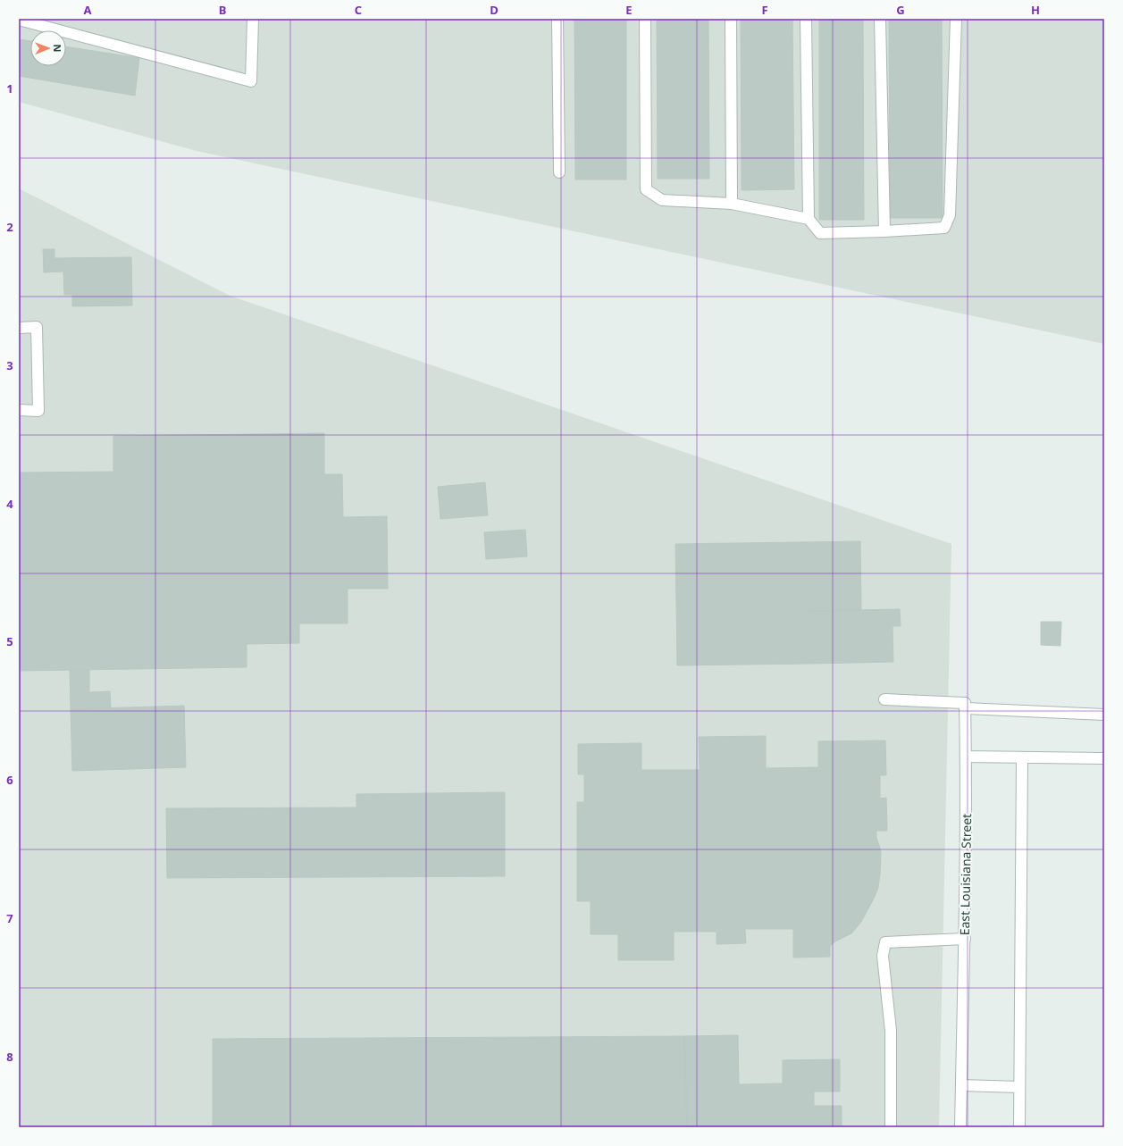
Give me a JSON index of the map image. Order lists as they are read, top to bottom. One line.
{"streets":{"street":["East Louisiana Street"]},"north":"right","grid":{"columns":["A","B","C","D","E","F","G","H"],"rows":["1","2","3","4","5","6","7","8"]}}
